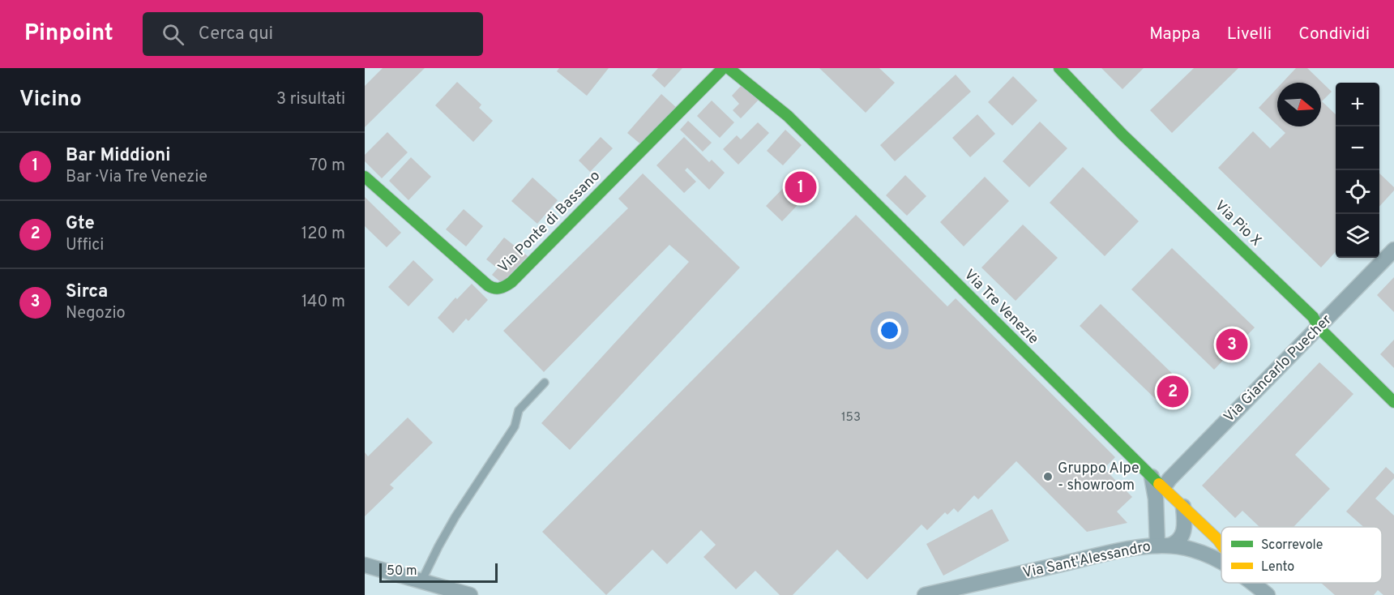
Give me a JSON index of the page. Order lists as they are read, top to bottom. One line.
{"streets":{"street":["Via Ponte di Bassano","Via Pio X","Via Tre Venezie","Via Giancarlo Puecher","Via Sant'Alessandro"]},"crossings":[["Via Pio X","Via Giancarlo Puecher"],["Via Tre Venezie","Via Giancarlo Puecher"]],"places":["Gruppo Alpe - showroom"],"house_numbers":["153"],"legend":["Scorrevole","Lento"],"scale_bar":"50 m","north":"right","page":{"header":"Pinpoint","search":"Cerca qui","nav":["Mappa","Livelli","Condividi"],"heading":["Vicino","3 risultati"],"map_buttons":["+","−"],"list":[{"mark":"1","name":"Bar Middioni","note":"Bar · Via Tre Venezie","value":"70 m"},{"mark":"2","name":"Gte","note":"Uffici","value":"120 m"},{"mark":"3","name":"Sirca","note":"Negozio","value":"140 m"}],"pins":["1","3","2"],"scale":"50 m"}}
